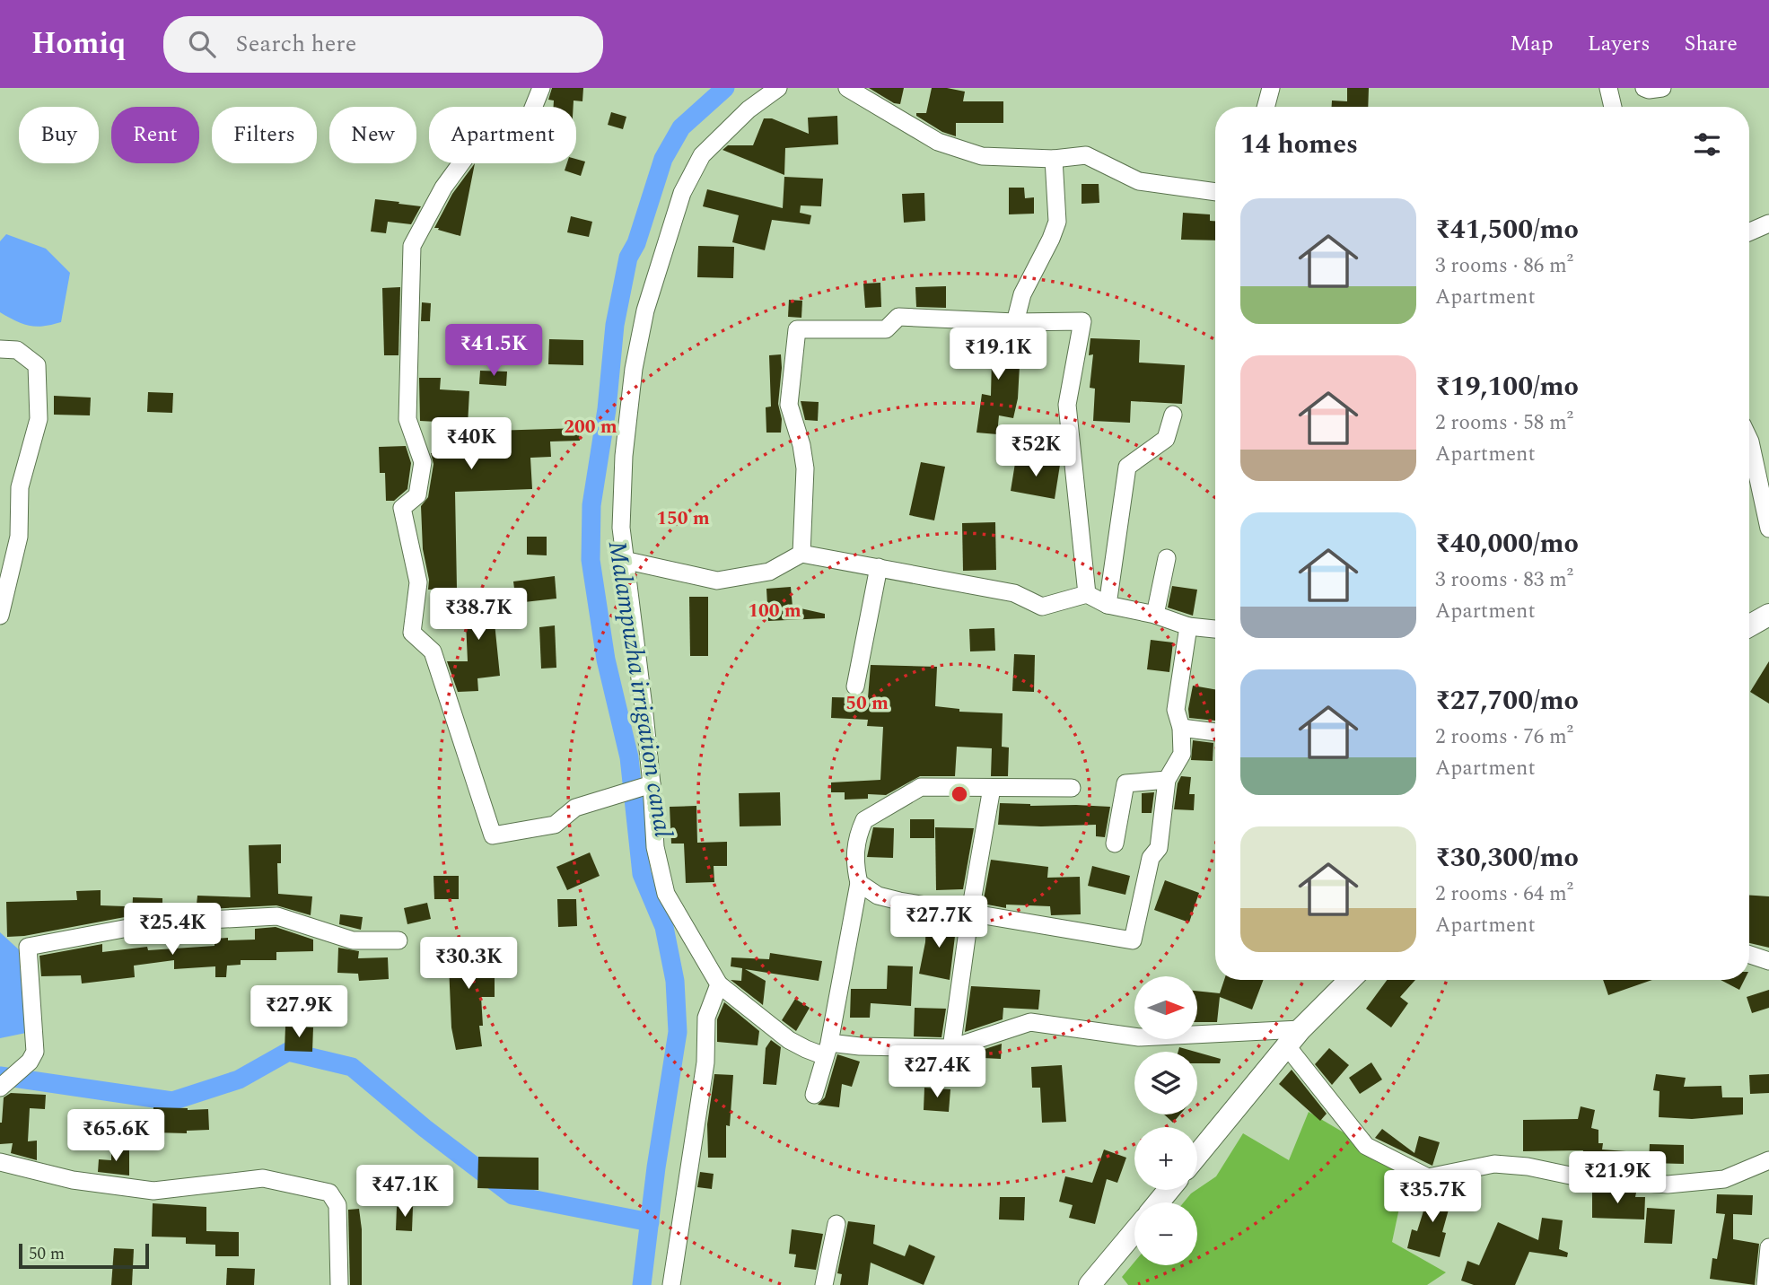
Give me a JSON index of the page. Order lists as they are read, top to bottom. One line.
{"water":["Malampuzha irrigation canal"],"scale_bar":"50 m","north":"right","page":{"header":"Homiq","search":"Search here","nav":["Map","Layers","Share"],"chip":["Buy","Rent","Filters","New","Apartment"],"heading":"14 homes","list":[{"name":"₹41,500/mo","note":"3 rooms · 86 m² · Apartment"},{"name":"₹19,100/mo","note":"2 rooms · 58 m² · Apartment"},{"name":"₹40,000/mo","note":"3 rooms · 83 m² · Apartment"},{"name":"₹27,700/mo","note":"2 rooms · 76 m² · Apartment"},{"name":"₹30,300/mo","note":"2 rooms · 64 m² · Apartment"}],"price":["₹41.5K","₹19.1K","₹40K","₹52K","₹38.7K","₹27.7K","₹25.4K","₹30.3K","₹27.9K","₹27.4K","₹65.6K","₹21.9K","₹47.1K","₹35.7K"],"map_buttons":["+","−"],"scale":"50 m"},"rings":["200 m","150 m","100 m","50 m"]}
